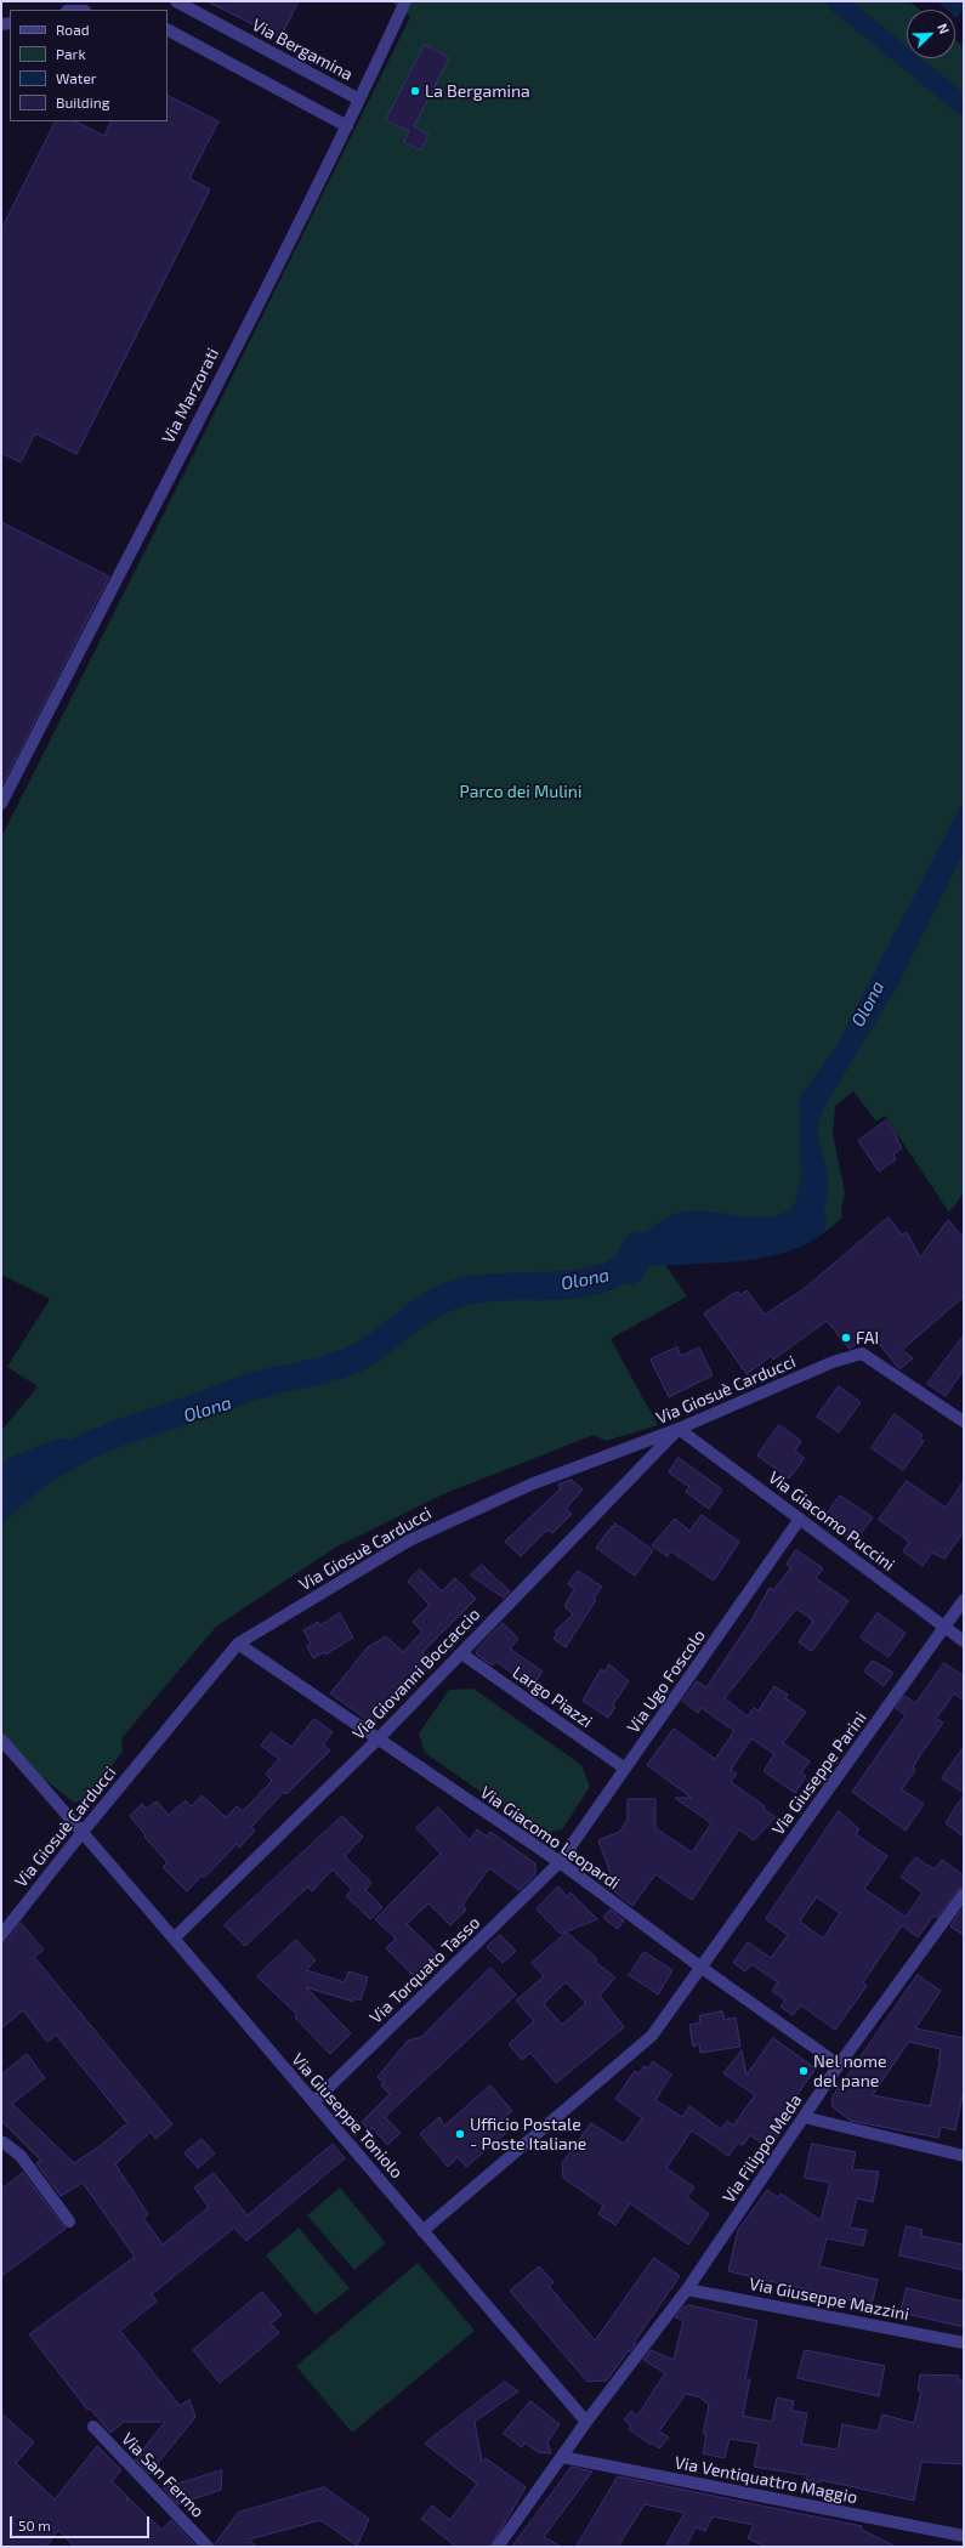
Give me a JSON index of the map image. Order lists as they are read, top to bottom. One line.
{"streets":{"street":["Via Bergamina","Via Marzorati","Via Giosuè Carducci","Via Giacomo Puccini","Via Giovanni Boccaccio","Via Ugo Foscolo","Largo Piazzi","Via Giuseppe Parini","Via Giacomo Leopardi","Via Torquato Tasso","Via Giuseppe Toniolo","Via Filippo Meda","Via Giuseppe Mazzini","Via San Fermo","Via Ventiquattro Maggio"]},"crossings":[["Via Bergamina","Via Marzorati"],["Via Giosuè Carducci","Via Giacomo Puccini"],["Via Giosuè Carducci","Via Giovanni Boccaccio"],["Via Giosuè Carducci","Via Giacomo Leopardi"],["Via Giosuè Carducci","Via Giuseppe Toniolo"],["Via Giacomo Puccini","Via Giovanni Boccaccio"],["Via Giacomo Puccini","Via Ugo Foscolo"],["Via Giacomo Puccini","Via Giuseppe Parini"],["Via Giovanni Boccaccio","Largo Piazzi"],["Via Giovanni Boccaccio","Via Giacomo Leopardi"],["Via Giovanni Boccaccio","Via Giuseppe Toniolo"],["Via Ugo Foscolo","Largo Piazzi"],["Via Ugo Foscolo","Via Giacomo Leopardi"],["Via Ugo Foscolo","Via Torquato Tasso"],["Via Giuseppe Parini","Via Giacomo Leopardi"],["Via Giuseppe Parini","Via Giuseppe Toniolo"],["Via Giacomo Leopardi","Via Torquato Tasso"],["Via Giacomo Leopardi","Via Filippo Meda"],["Via Torquato Tasso","Via Giuseppe Toniolo"],["Via Giuseppe Toniolo","Via Filippo Meda"],["Via Filippo Meda","Via Giuseppe Mazzini"],["Via Filippo Meda","Via Ventiquattro Maggio"]],"water":["Olona"],"parks":["Parco dei Mulini"],"places":["La Bergamina","FAI","Nel nome del pane","Ufficio Postale - Poste Italiane"],"legend":["Road","Park","Water","Building"],"scale_bar":"50 m","north":"top right"}
